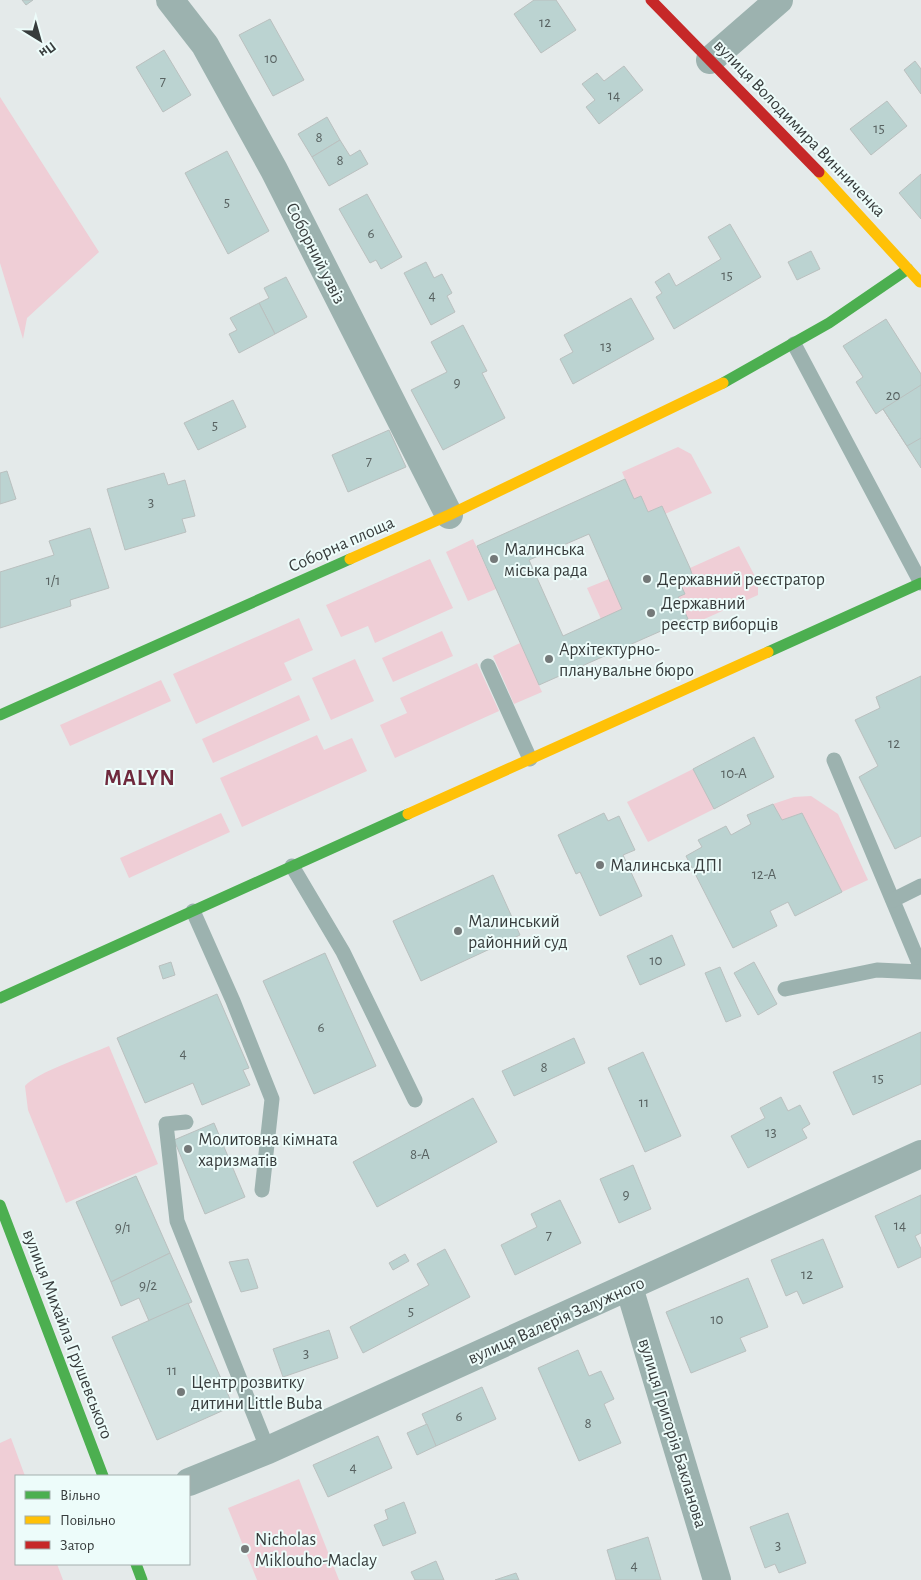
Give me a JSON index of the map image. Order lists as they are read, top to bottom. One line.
{"streets":{"street":["вулиця Володимира Винниченка","Соборний узвіз","Соборна площа","вулиця Валерія Залужного","вулиця Михайла Грушевського","вулиця Григорія Бакланова"]},"crossings":[["вулиця Володимира Винниченка","Соборна площа"],["Соборний узвіз","Соборна площа"],["вулиця Валерія Залужного","вулиця Григорія Бакланова"]],"districts":["MALYN"],"places":["Малинська міська рада","Державний реєстратор","Державний реєстр виборців","Архітектурно- планувальне бюро","Малинська ДПІ","Малинський районний суд","Молитовна кімната харизматів","Центр розвитку дитини Little Buba","Nicholas Miklouho-Maclay"],"house_numbers":["12","10","7","14","15","8","8","5","6","15","4","13","9","20","5","7","3","1/1","12","10-А","12-А","10","6","4","8","15","11","13","8-А","9","14","9/1","7","12","9/2","5","10","3","11","6","8","4","3","4"],"legend":["Вільно","Повільно","Затор"],"north":"bottom right"}
